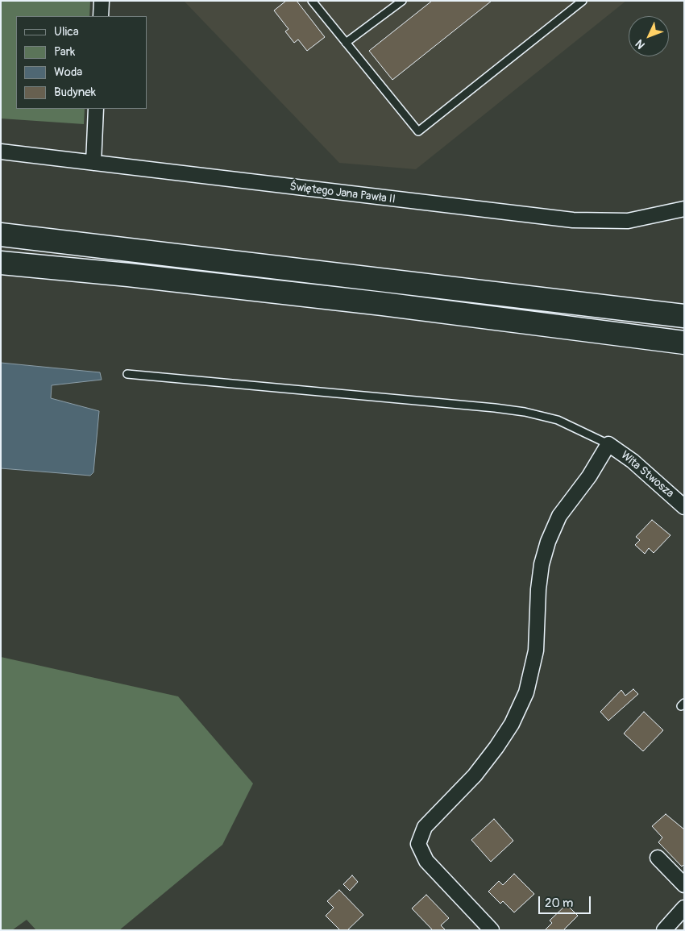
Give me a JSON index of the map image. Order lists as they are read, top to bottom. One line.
{"streets":{"street":["Świętego Jana Pawła II","Wita Stwosza"]},"legend":["Ulica","Park","Woda","Budynek"],"scale_bar":"20 m","north":"bottom left"}
